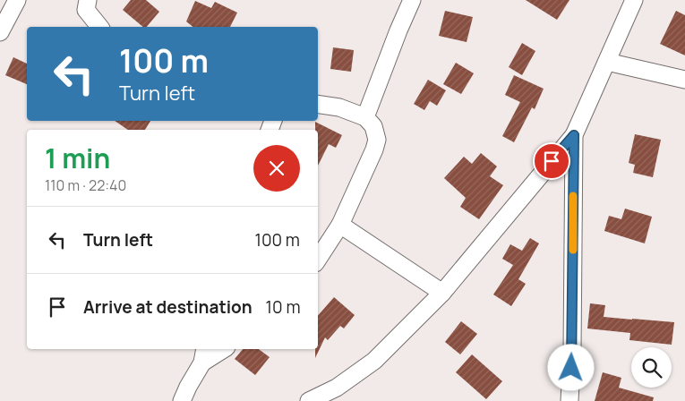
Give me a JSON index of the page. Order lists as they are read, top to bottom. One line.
{"page":{"turn":["100 m","Turn left"],"heading":["1 min","110 m · 22:40"],"list":[{"name":"Turn left","value":"100 m"},{"name":"Arrive at destination","value":"10 m"}]}}
